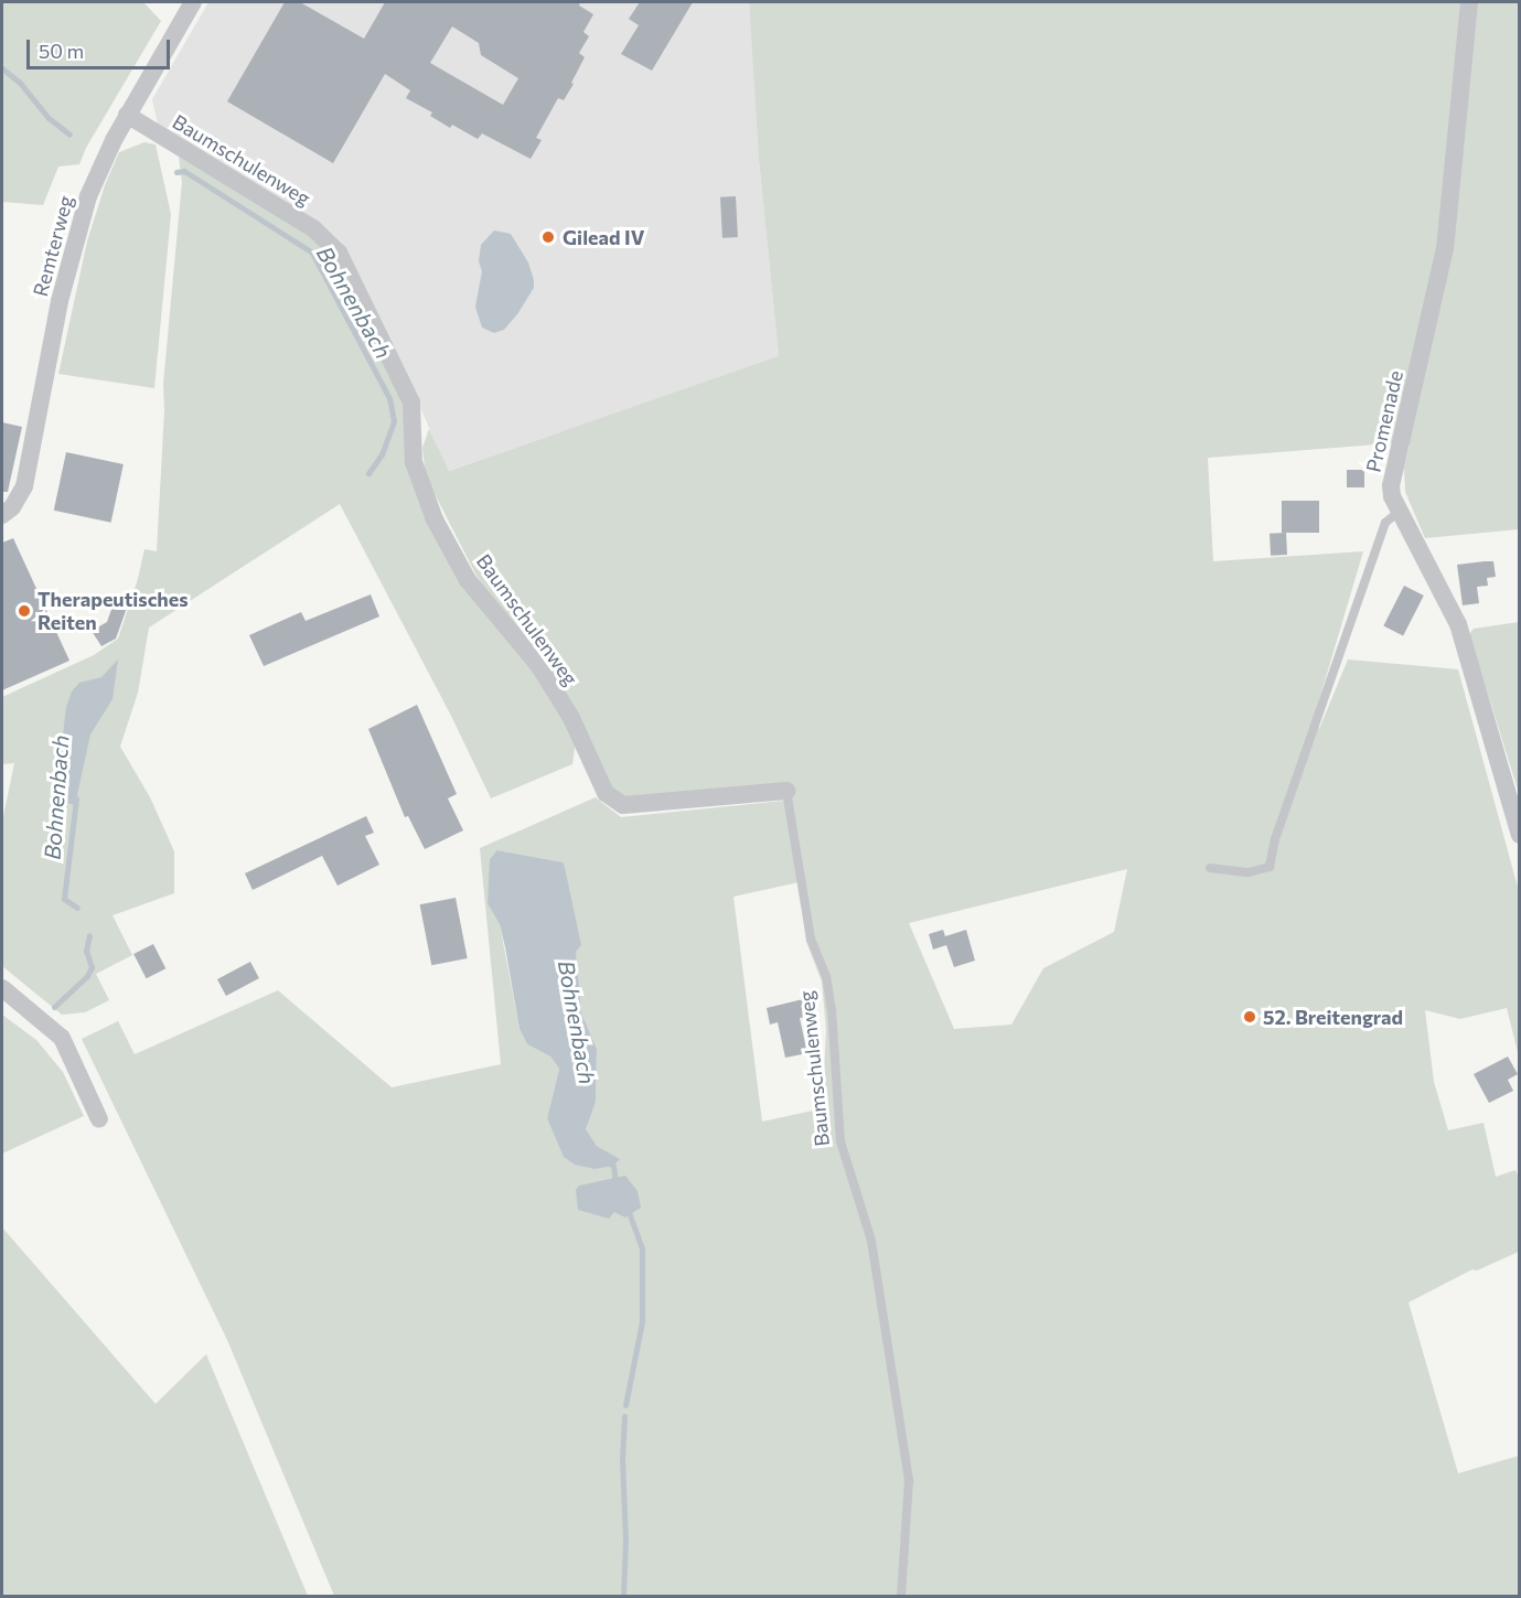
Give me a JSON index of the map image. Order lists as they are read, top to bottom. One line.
{"streets":{"street":["Baumschulenweg","Remterweg","Promenade"]},"crossings":[["Baumschulenweg","Remterweg"]],"water":["Bohnenbach"],"places":["Gilead IV","Therapeutisches Reiten","52. Breitengrad"],"scale_bar":"50 m"}
